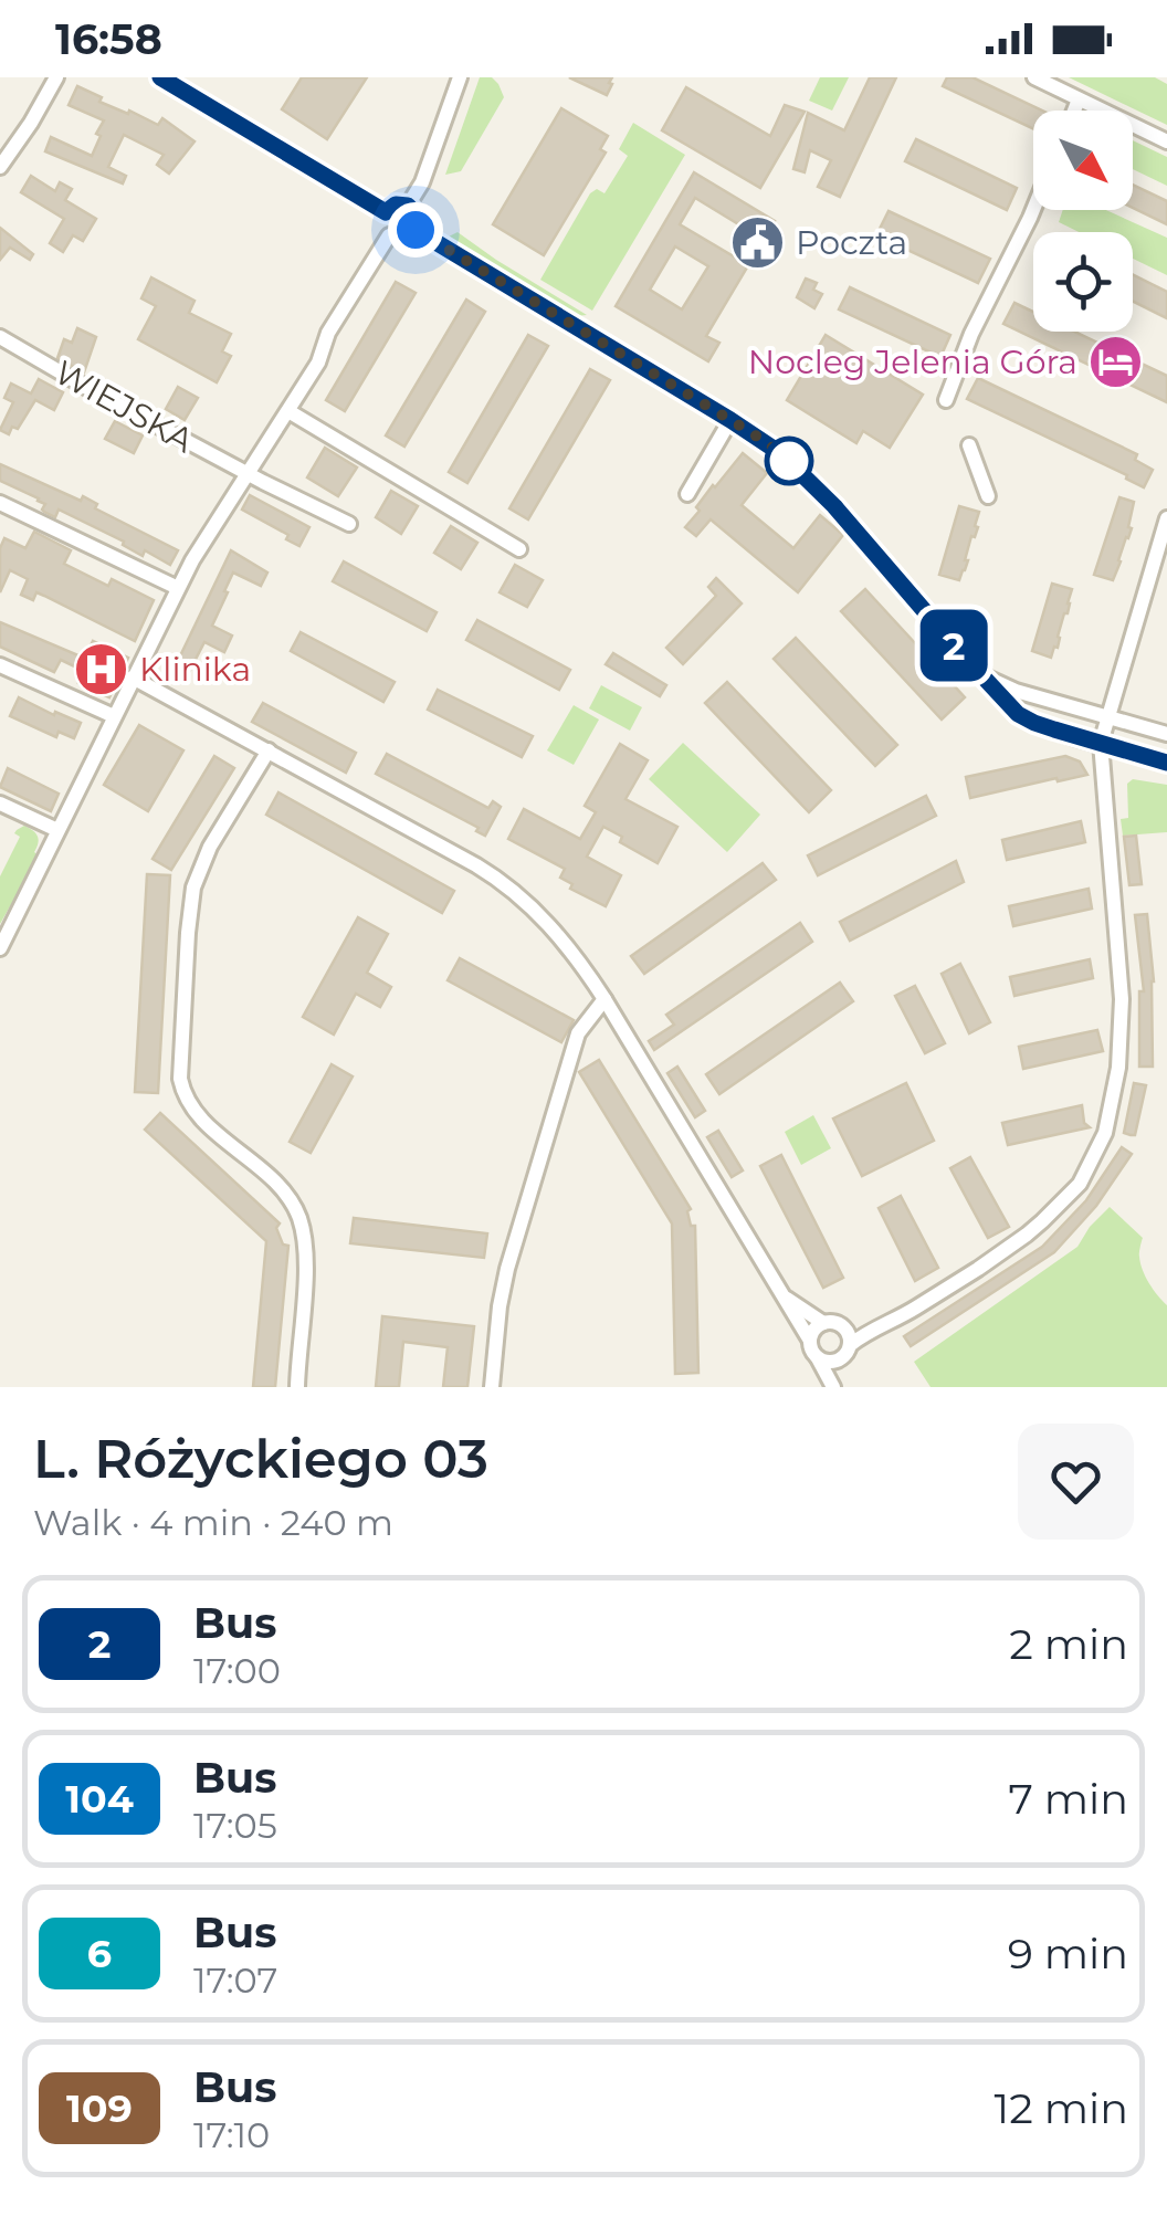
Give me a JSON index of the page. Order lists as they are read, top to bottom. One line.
{"streets":{"street":["WIEJSKA"]},"places":{"public building":["Poczta"],"hotel":["Nocleg Jelenia Góra"],"hospital":["Klinika"]},"lines":["bus line 2"],"north":"bottom right","page":{"status":"16:58","on_map":"2","heading":["L. Różyckiego 03","Walk · 4 min · 240 m"],"list":[{"mark":"2","name":"Bus","note":"17:00","value":"2 min"},{"mark":"104","name":"Bus","note":"17:05","value":"7 min"},{"mark":"6","name":"Bus","note":"17:07","value":"9 min"},{"mark":"109","name":"Bus","note":"17:10","value":"12 min"}]}}
